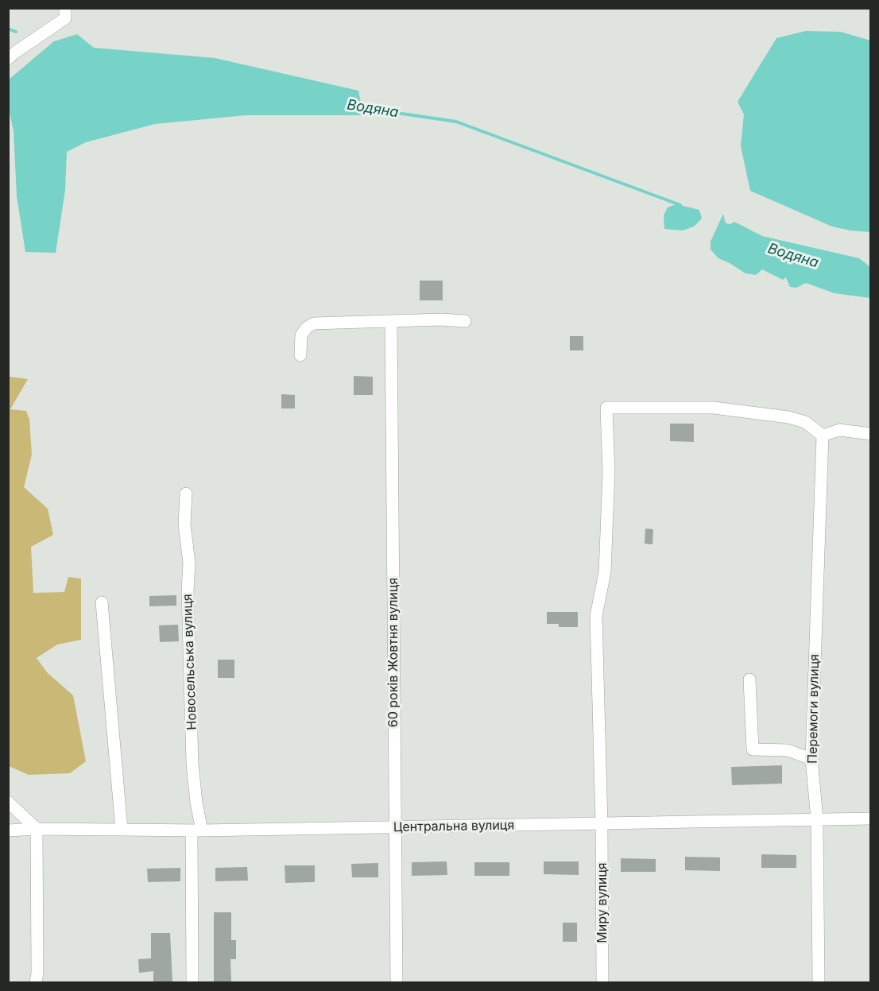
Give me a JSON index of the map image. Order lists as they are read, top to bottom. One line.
{"streets":{"street":["60 років Жовтня вулиця","Новосельська вулиця","Перемоги вулиця","Центральна вулиця","Миру вулиця"]},"crossings":[["60 років Жовтня вулиця","Центральна вулиця"],["Новосельська вулиця","Центральна вулиця"],["Перемоги вулиця","Центральна вулиця"],["Перемоги вулиця","Миру вулиця"],["Центральна вулиця","Миру вулиця"]],"water":["Водяна"]}
